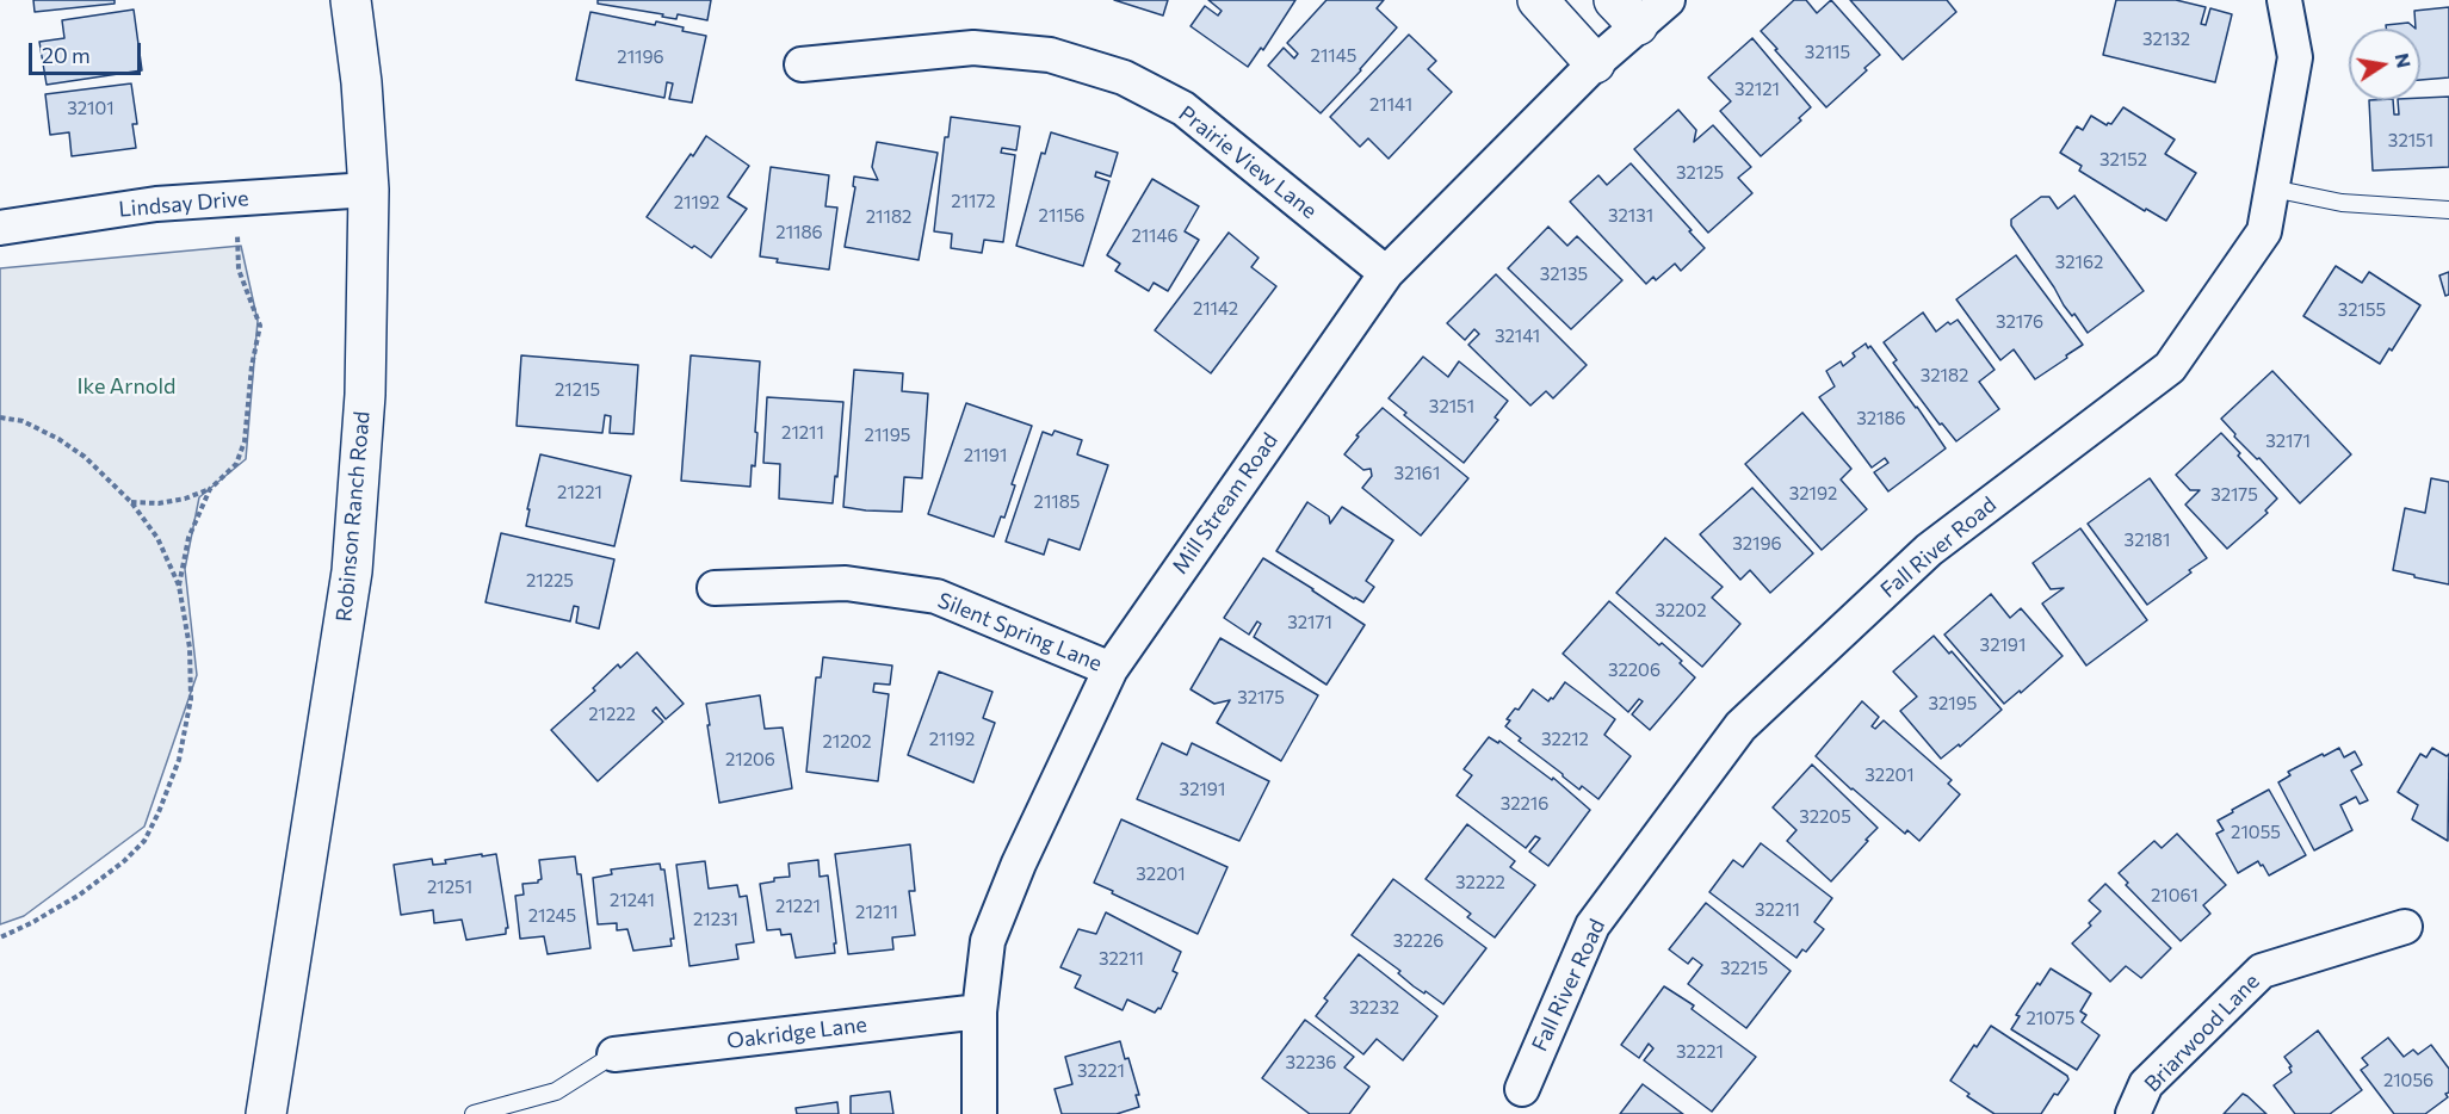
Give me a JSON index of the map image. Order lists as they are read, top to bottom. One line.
{"streets":{"street":["Prairie View Lane","Lindsay Drive","Mill Stream Road","Robinson Ranch Road","Fall River Road","Silent Spring Lane","Oakridge Lane","Briarwood Lane"]},"crossings":[["Prairie View Lane","Mill Stream Road"],["Lindsay Drive","Robinson Ranch Road"],["Mill Stream Road","Silent Spring Lane"],["Mill Stream Road","Oakridge Lane"]],"parks":["Ike Arnold"],"house_numbers":["32132","32115","21145","21196","32121","21141","32101","32151","32152","32125","21172","21192","21156","32131","21182","21186","21146","32162","32135","21142","32155","32176","32141","32182","21215","32151","32186","21211","21195","32171","21191","32161","21221","32192","32175","21185","32181","32196","21225","32202","32171","32191","32206","32175","32195","21222","21192","32212","21202","21206","32201","32191","32216","32205","21055","32201","32222","21251","21061","21241","21221","32211","21211","21245","21231","32226","32211","32215","32232","21075","32221","32236","32221","21056"],"scale_bar":"20 m","north":"right"}
